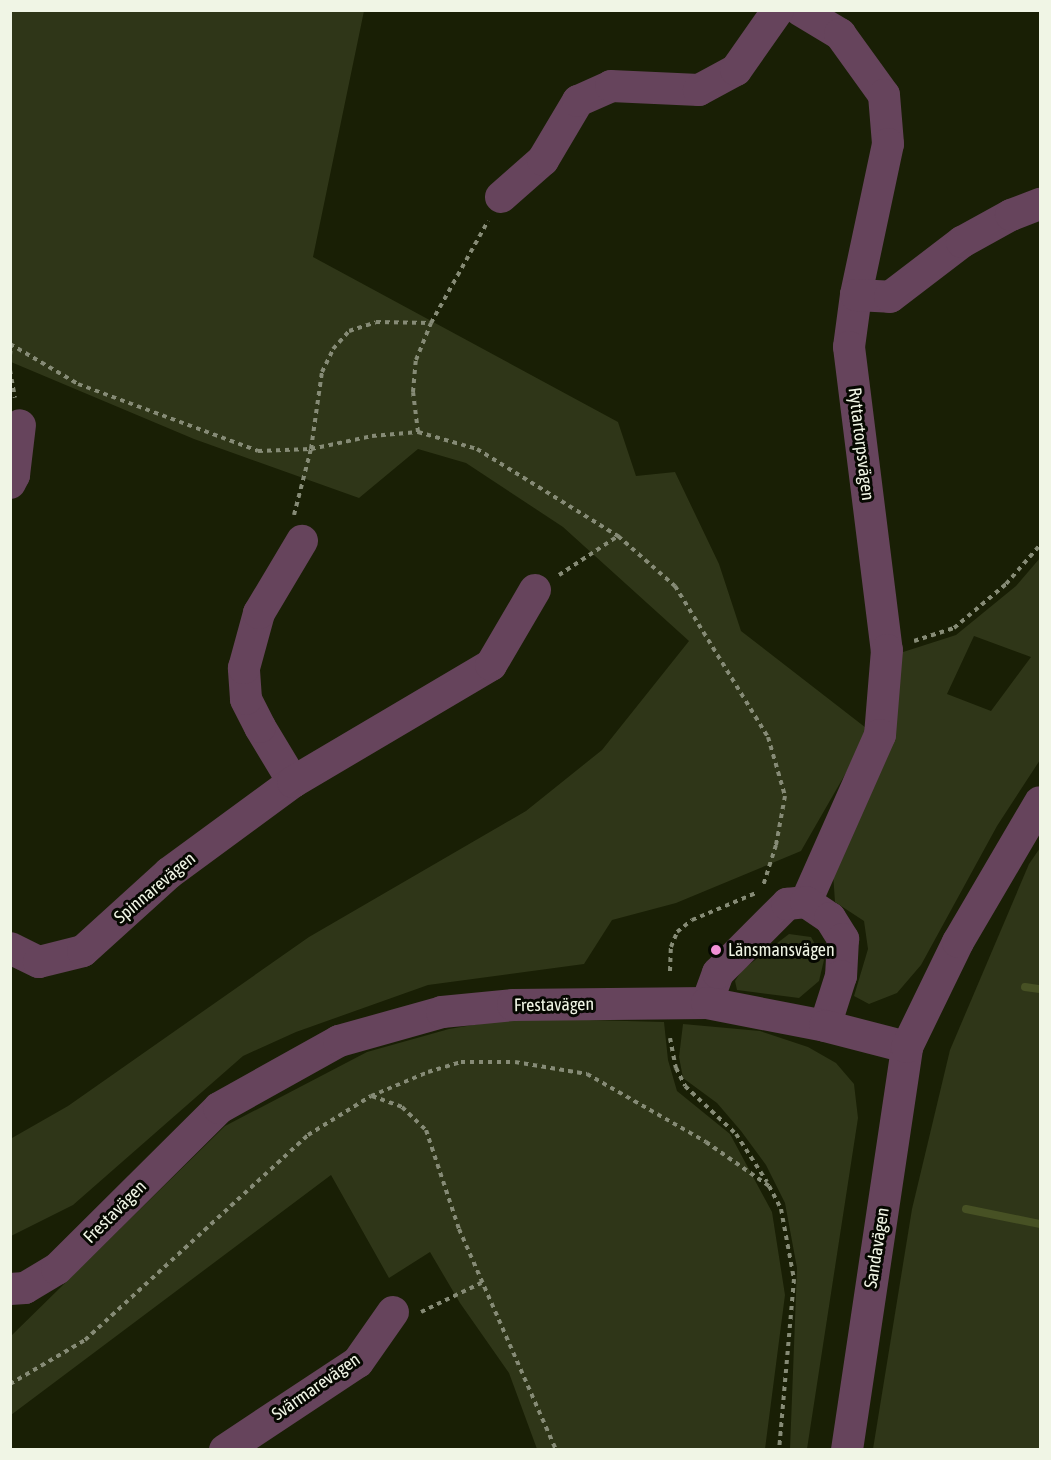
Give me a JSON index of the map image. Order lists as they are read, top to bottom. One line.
{"streets":{"street":["Ryttartorpsvägen","Spinnarevägen","Frestavägen","Sandavägen","Svärmarevägen"]},"crossings":[["Frestavägen","Sandavägen"]],"places":["Länsmansvägen"]}
